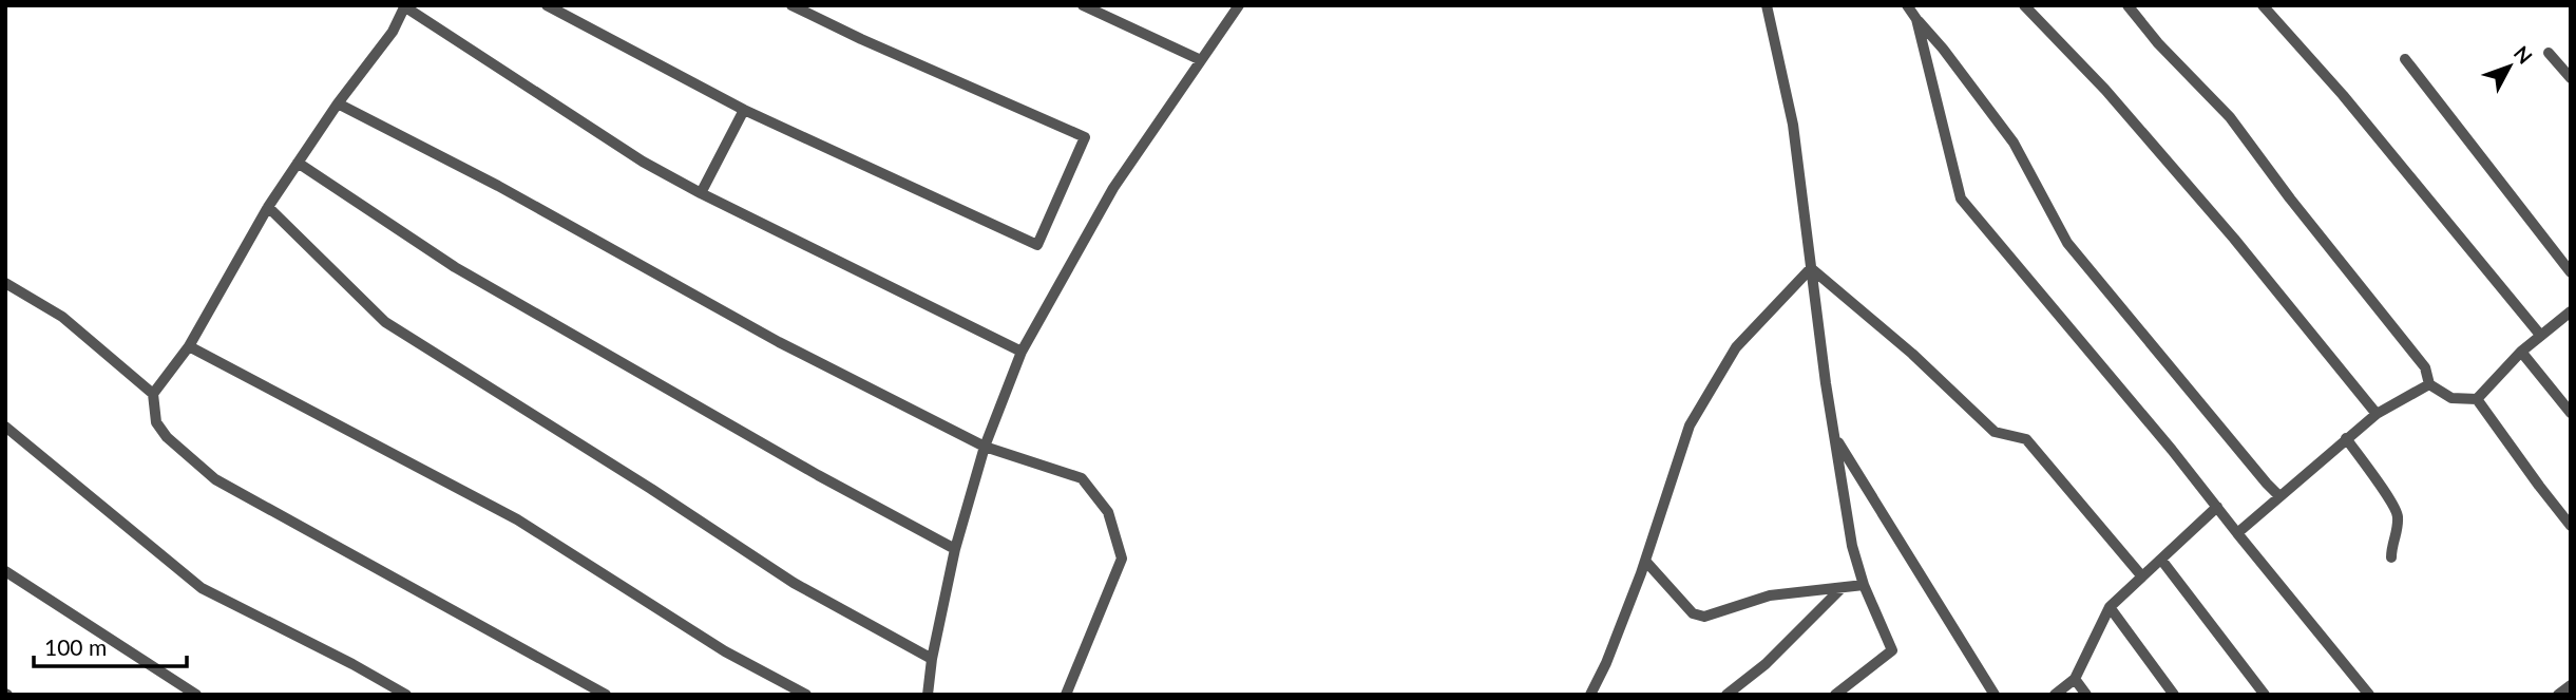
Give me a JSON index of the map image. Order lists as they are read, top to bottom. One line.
{"scale_bar":"100 m","north":"top right"}
